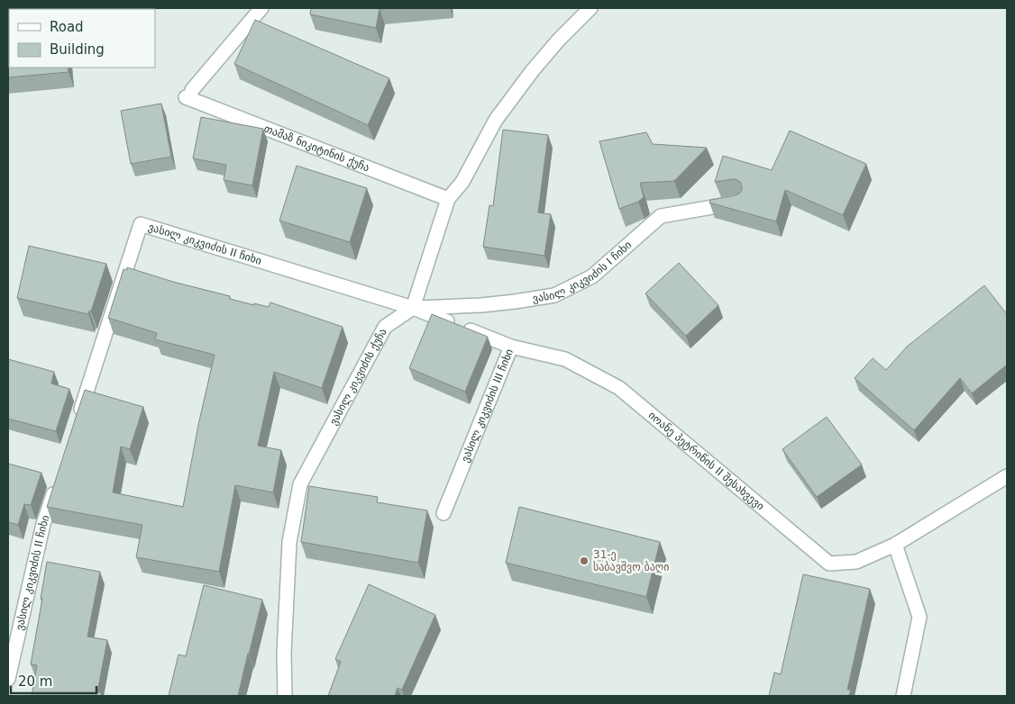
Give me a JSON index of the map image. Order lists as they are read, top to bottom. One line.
{"streets":{"street":["თამაზ ნიკიტინის ქუჩა","ვასილ კიკვიძის II ჩიხი","ვასილ კიკვიძის I ჩიხი","ვასილ კიკვიძის ქუჩა","ვასილ კიკვიძის III ჩიხი","იოანე პეტრიწის II შესახვევი"]},"crossings":[["ვასილ კიკვიძის II ჩიხი","ვასილ კიკვიძის I ჩიხი"],["ვასილ კიკვიძის II ჩიხი","ვასილ კიკვიძის ქუჩა"],["ვასილ კიკვიძის II ჩიხი","ვასილ კიკვიძის III ჩიხი"],["ვასილ კიკვიძის I ჩიხი","ვასილ კიკვიძის ქუჩა"],["ვასილ კიკვიძის I ჩიხი","ვასილ კიკვიძის III ჩიხი"],["ვასილ კიკვიძის ქუჩა","ვასილ კიკვიძის III ჩიხი"],["ვასილ კიკვიძის III ჩიხი","იოანე პეტრიწის II შესახვევი"]],"places":["31-ე საბავშვო ბაღი"],"legend":["Road","Building"],"scale_bar":"20 m"}
